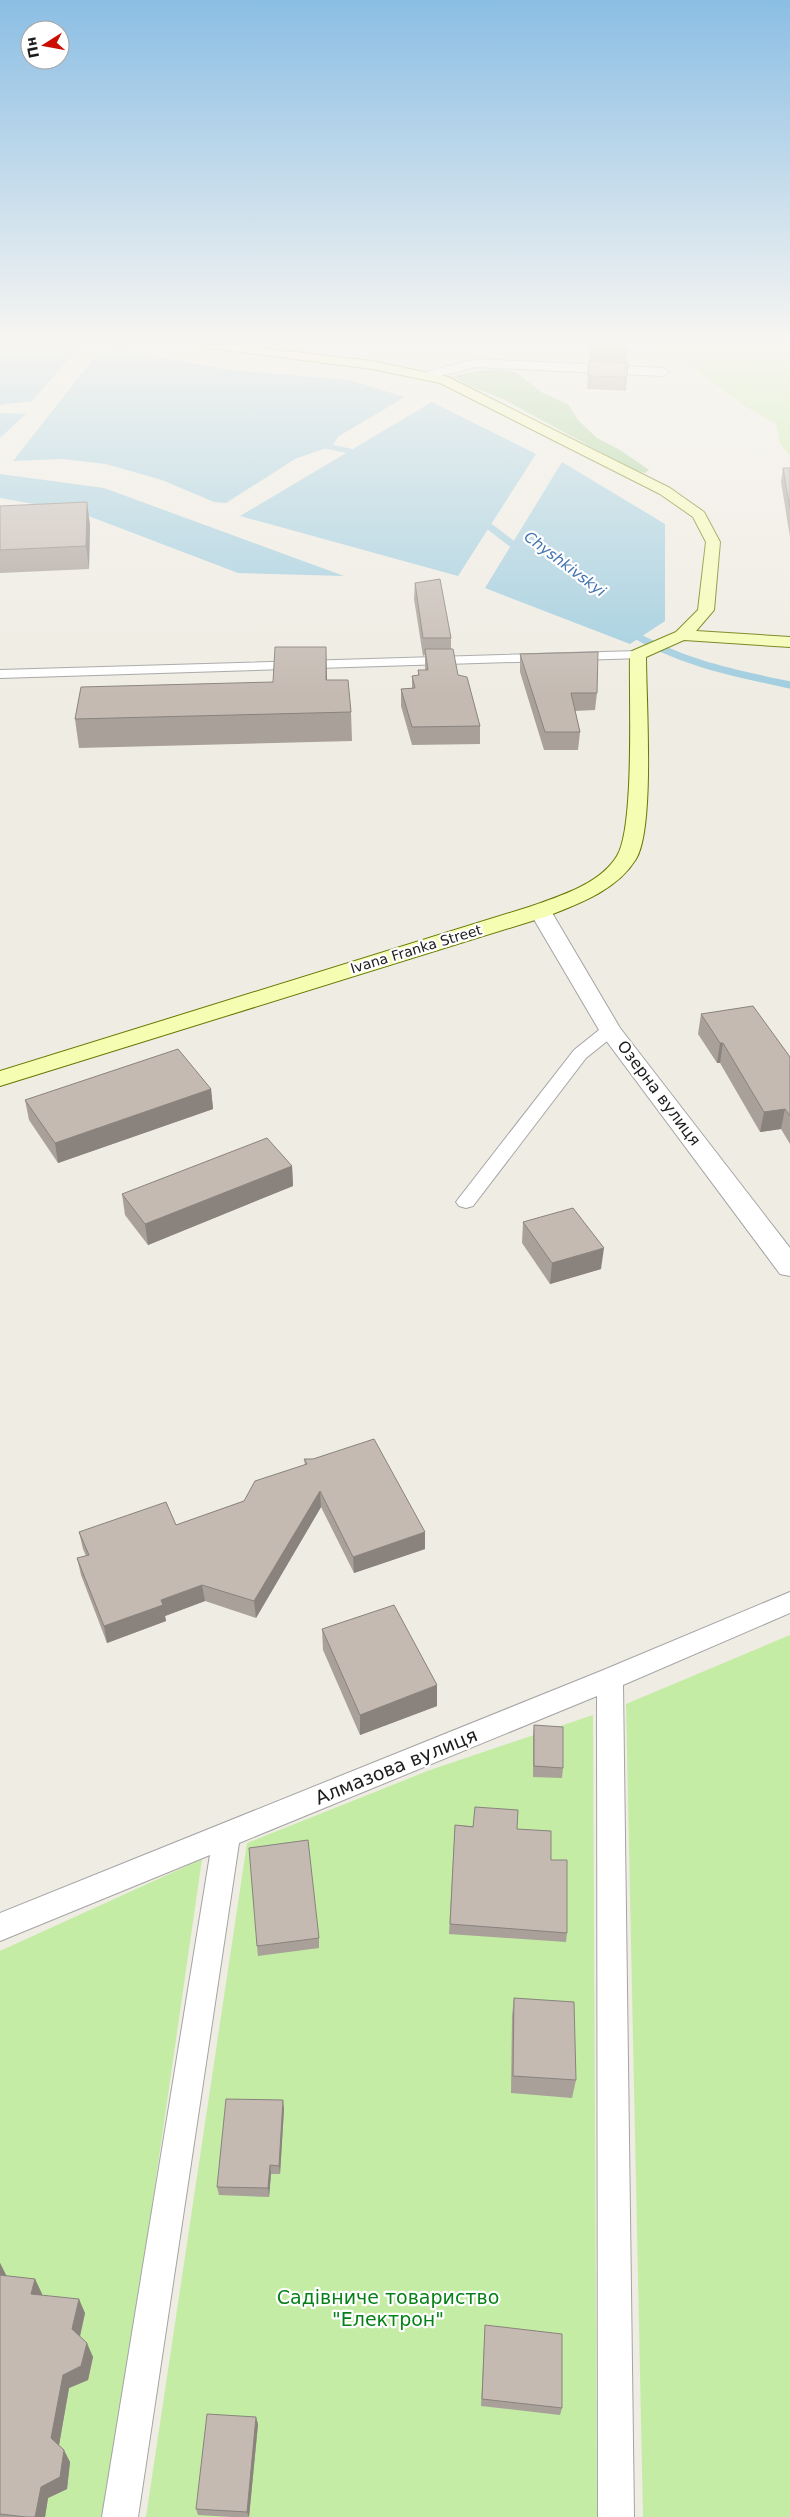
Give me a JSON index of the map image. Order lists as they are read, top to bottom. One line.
{"streets":{"street":["Ivana Franka Street","Озерна вулиця"],"lane":["Алмазова вулиця"]},"crossings":[["Ivana Franka Street","Озерна вулиця"]],"water":["Chyshkivskyi"],"parks":["Садівниче товариство \"Електрон\""],"north":"left"}
